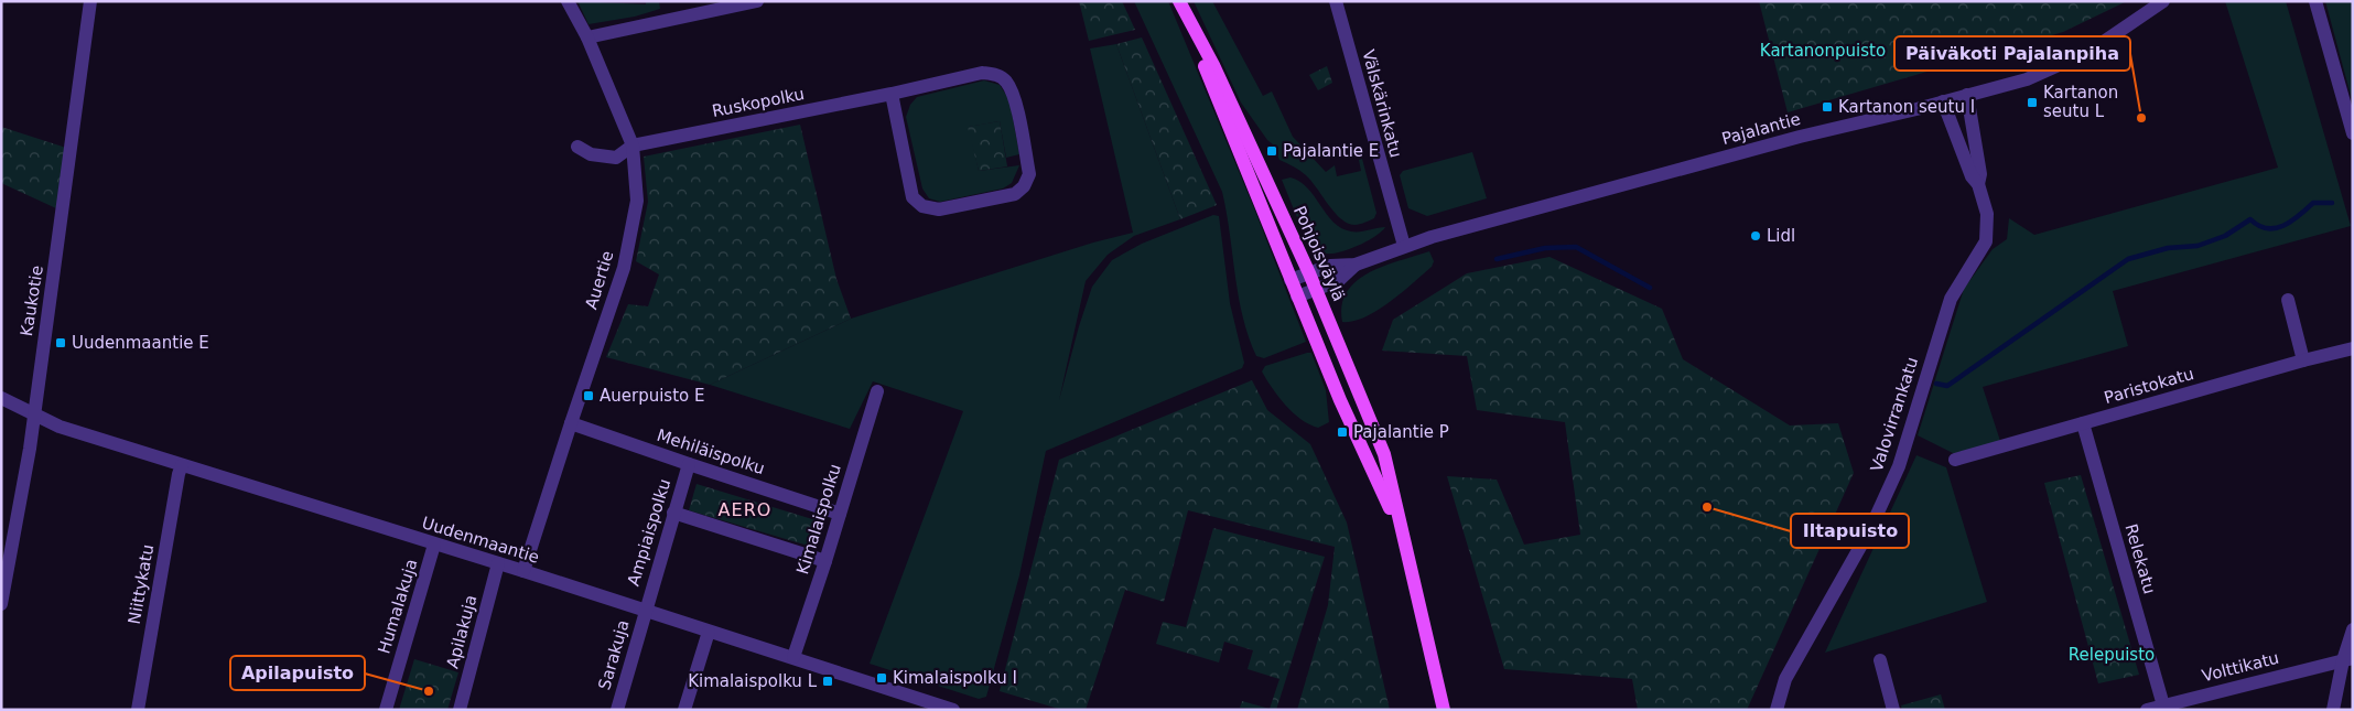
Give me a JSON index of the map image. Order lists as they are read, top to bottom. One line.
{"streets":{"main road":["Pohjoisväylä"],"street":["Ruskopolku","Välskärinkatu","Pajalantie","Auertie","Kaukotie","Paristokatu","Valovirrankatu","Mehiläispolku","Kimalaispolku","Ampiaispolku","Uudenmaantie","Relekatu","Niittykatu","Humalakuja","Apilakuja","Sarakuja","Volttikatu"]},"crossings":[["Ruskopolku","Auertie"],["Välskärinkatu","Pajalantie"],["Pajalantie","Pohjoisväylä"],["Pajalantie","Valovirrankatu"],["Auertie","Mehiläispolku"],["Auertie","Uudenmaantie"],["Kaukotie","Uudenmaantie"],["Paristokatu","Relekatu"],["Mehiläispolku","Kimalaispolku"],["Mehiläispolku","Ampiaispolku"],["Kimalaispolku","Uudenmaantie"],["Ampiaispolku","Uudenmaantie"],["Ampiaispolku","Sarakuja"],["Uudenmaantie","Niittykatu"],["Uudenmaantie","Humalakuja"],["Uudenmaantie","Apilakuja"],["Uudenmaantie","Sarakuja"],["Relekatu","Volttikatu"]],"districts":["AERO"],"parks":["Kartanonpuisto","Relepuisto"],"places":{"transit":["Kartanon seutu L","Kartanon seutu I","Pajalantie E","Uudenmaantie E","Auerpuisto E","Pajalantie P","Kimalaispolku I","Kimalaispolku L"],"other":["Päiväkoti Pajalanpiha","Lidl","Iltapuisto","Apilapuisto"]}}
